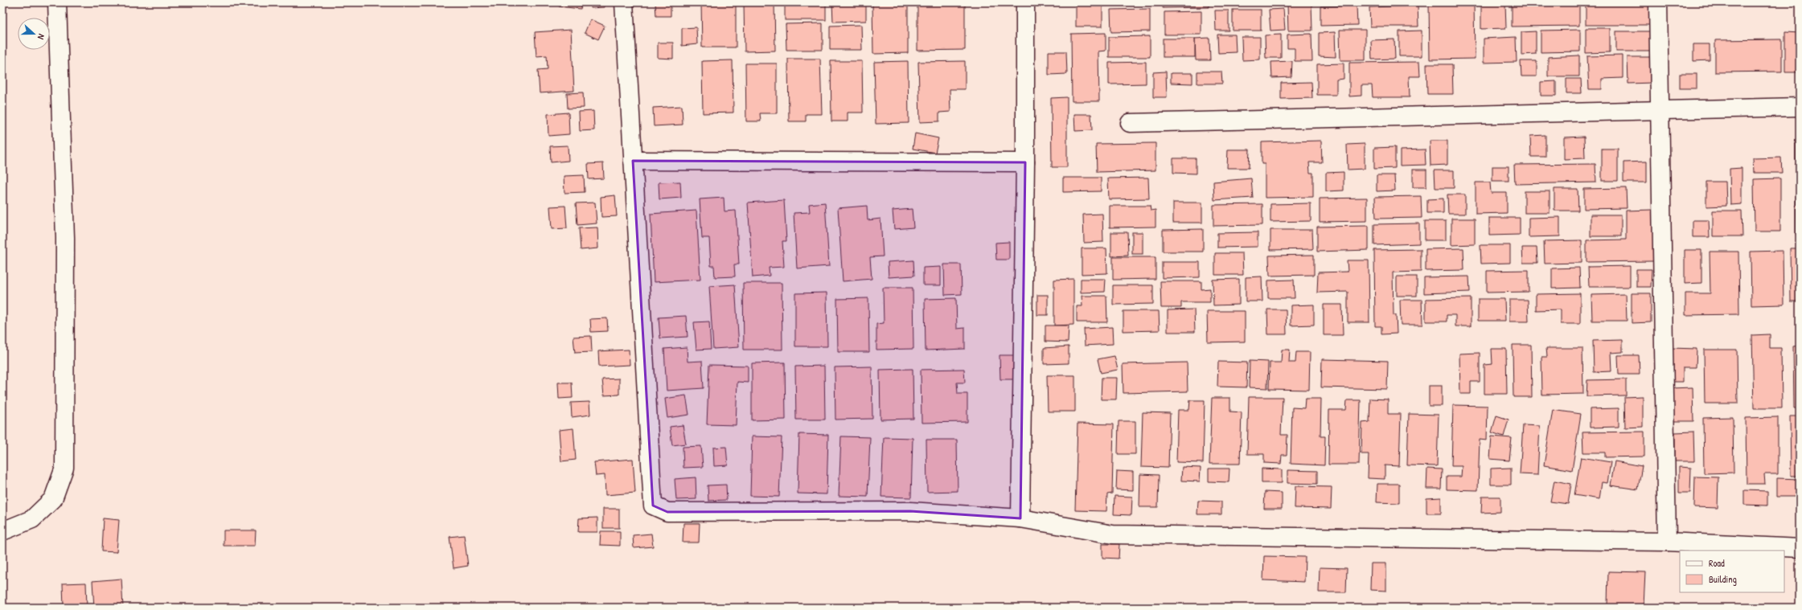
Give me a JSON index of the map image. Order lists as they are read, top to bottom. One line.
{"legend":["Road","Building"],"north":"right"}
